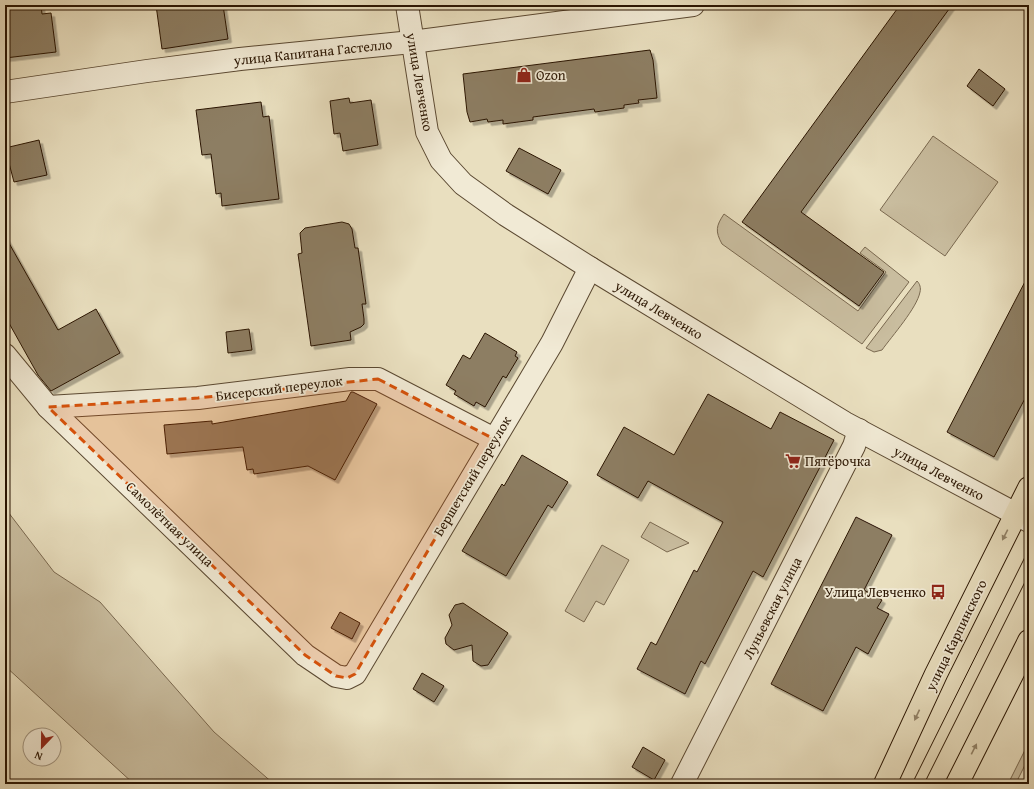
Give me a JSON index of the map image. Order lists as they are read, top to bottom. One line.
{"streets":{"main road":["улица Карпинского"],"street":["улица Капитана Гастелло","улица Левченко","Бисерский переулок","Бершетский переулок","Самолётная улица","Луньевская улица"]},"crossings":[["улица Капитана Гастелло","улица Левченко"],["улица Левченко","Бершетский переулок"],["улица Левченко","Луньевская улица"],["улица Левченко","улица Карпинского"],["Бисерский переулок","Бершетский переулок"],["Бисерский переулок","Самолётная улица"],["Бершетский переулок","Самолётная улица"]],"places":{"shop":["Ozon"],"supermarket":["Пятёрочка"],"bus stop":["Улица Левченко"]},"north":"bottom"}
